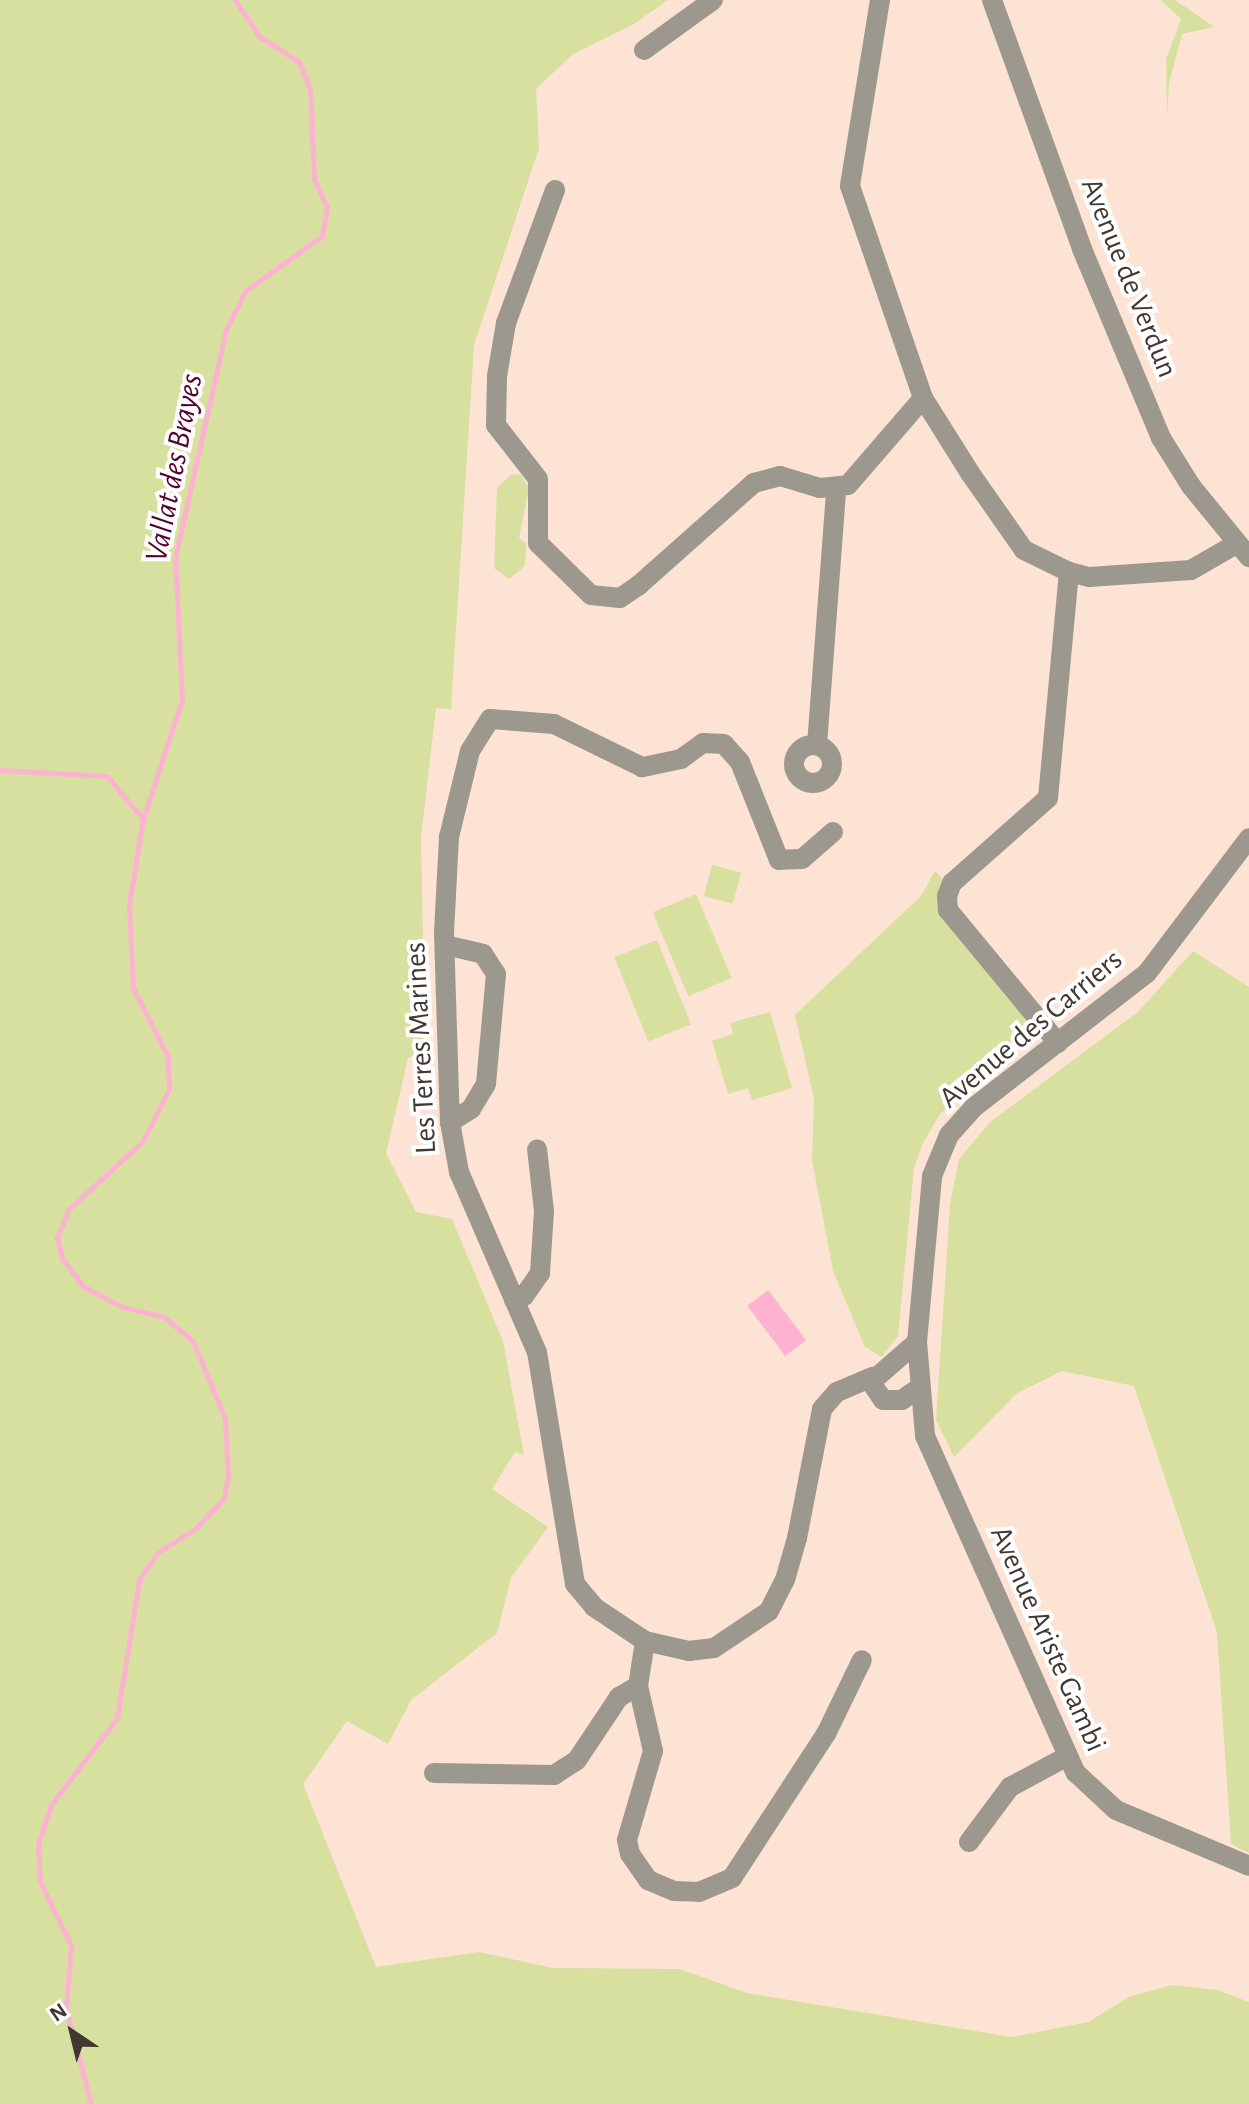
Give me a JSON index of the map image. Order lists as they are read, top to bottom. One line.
{"streets":{"street":["Avenue de Verdun","Avenue des Carriers","Les Terres Marines","Avenue Ariste Gambi"]},"crossings":[["Avenue des Carriers","Les Terres Marines"],["Avenue des Carriers","Avenue Ariste Gambi"],["Les Terres Marines","Avenue Ariste Gambi"]],"water":["Vallat des Brayes"],"north":"top left"}
